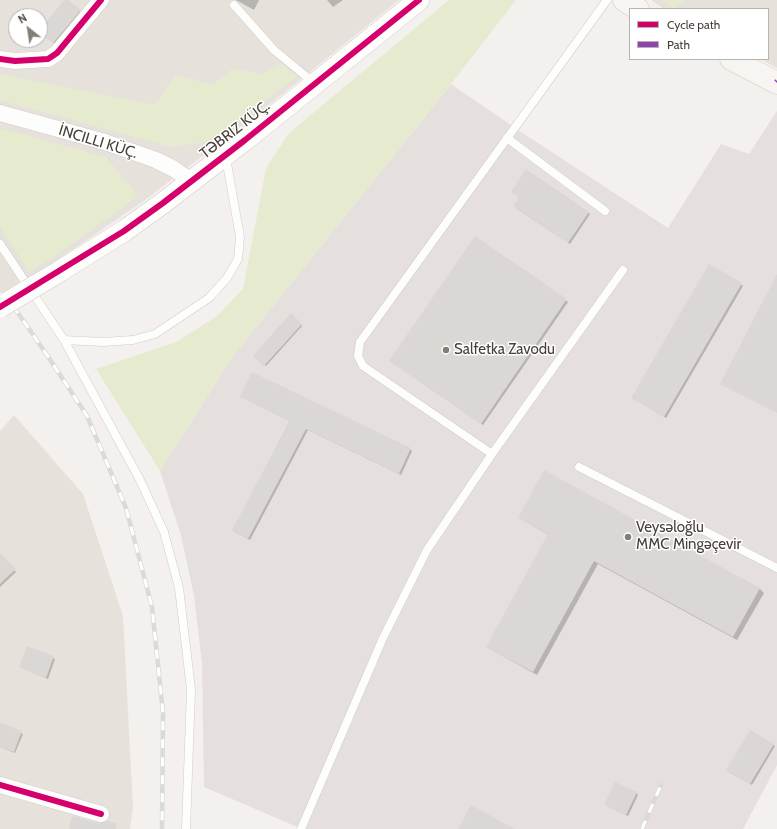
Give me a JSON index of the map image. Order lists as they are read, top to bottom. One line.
{"streets":{"street":["TƏBRIZ KÜÇ.","İNCILLI KÜÇ."]},"crossings":[["TƏBRIZ KÜÇ.","İNCILLI KÜÇ."]],"places":["Salfetka Zavodu","Veysəloğlu MMC Mingəçevir"],"legend":["Cycle path","Path"],"north":"top left"}
